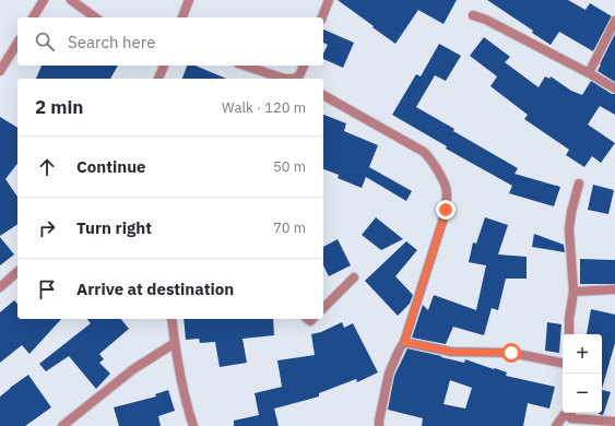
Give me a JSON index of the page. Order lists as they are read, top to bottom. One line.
{"page":{"search":"Search here","heading":["2 min","Walk · 120 m"],"list":[["Continue","50 m"],["Turn right","70 m"],"Arrive at destination"],"map_buttons":["+","−"]}}
